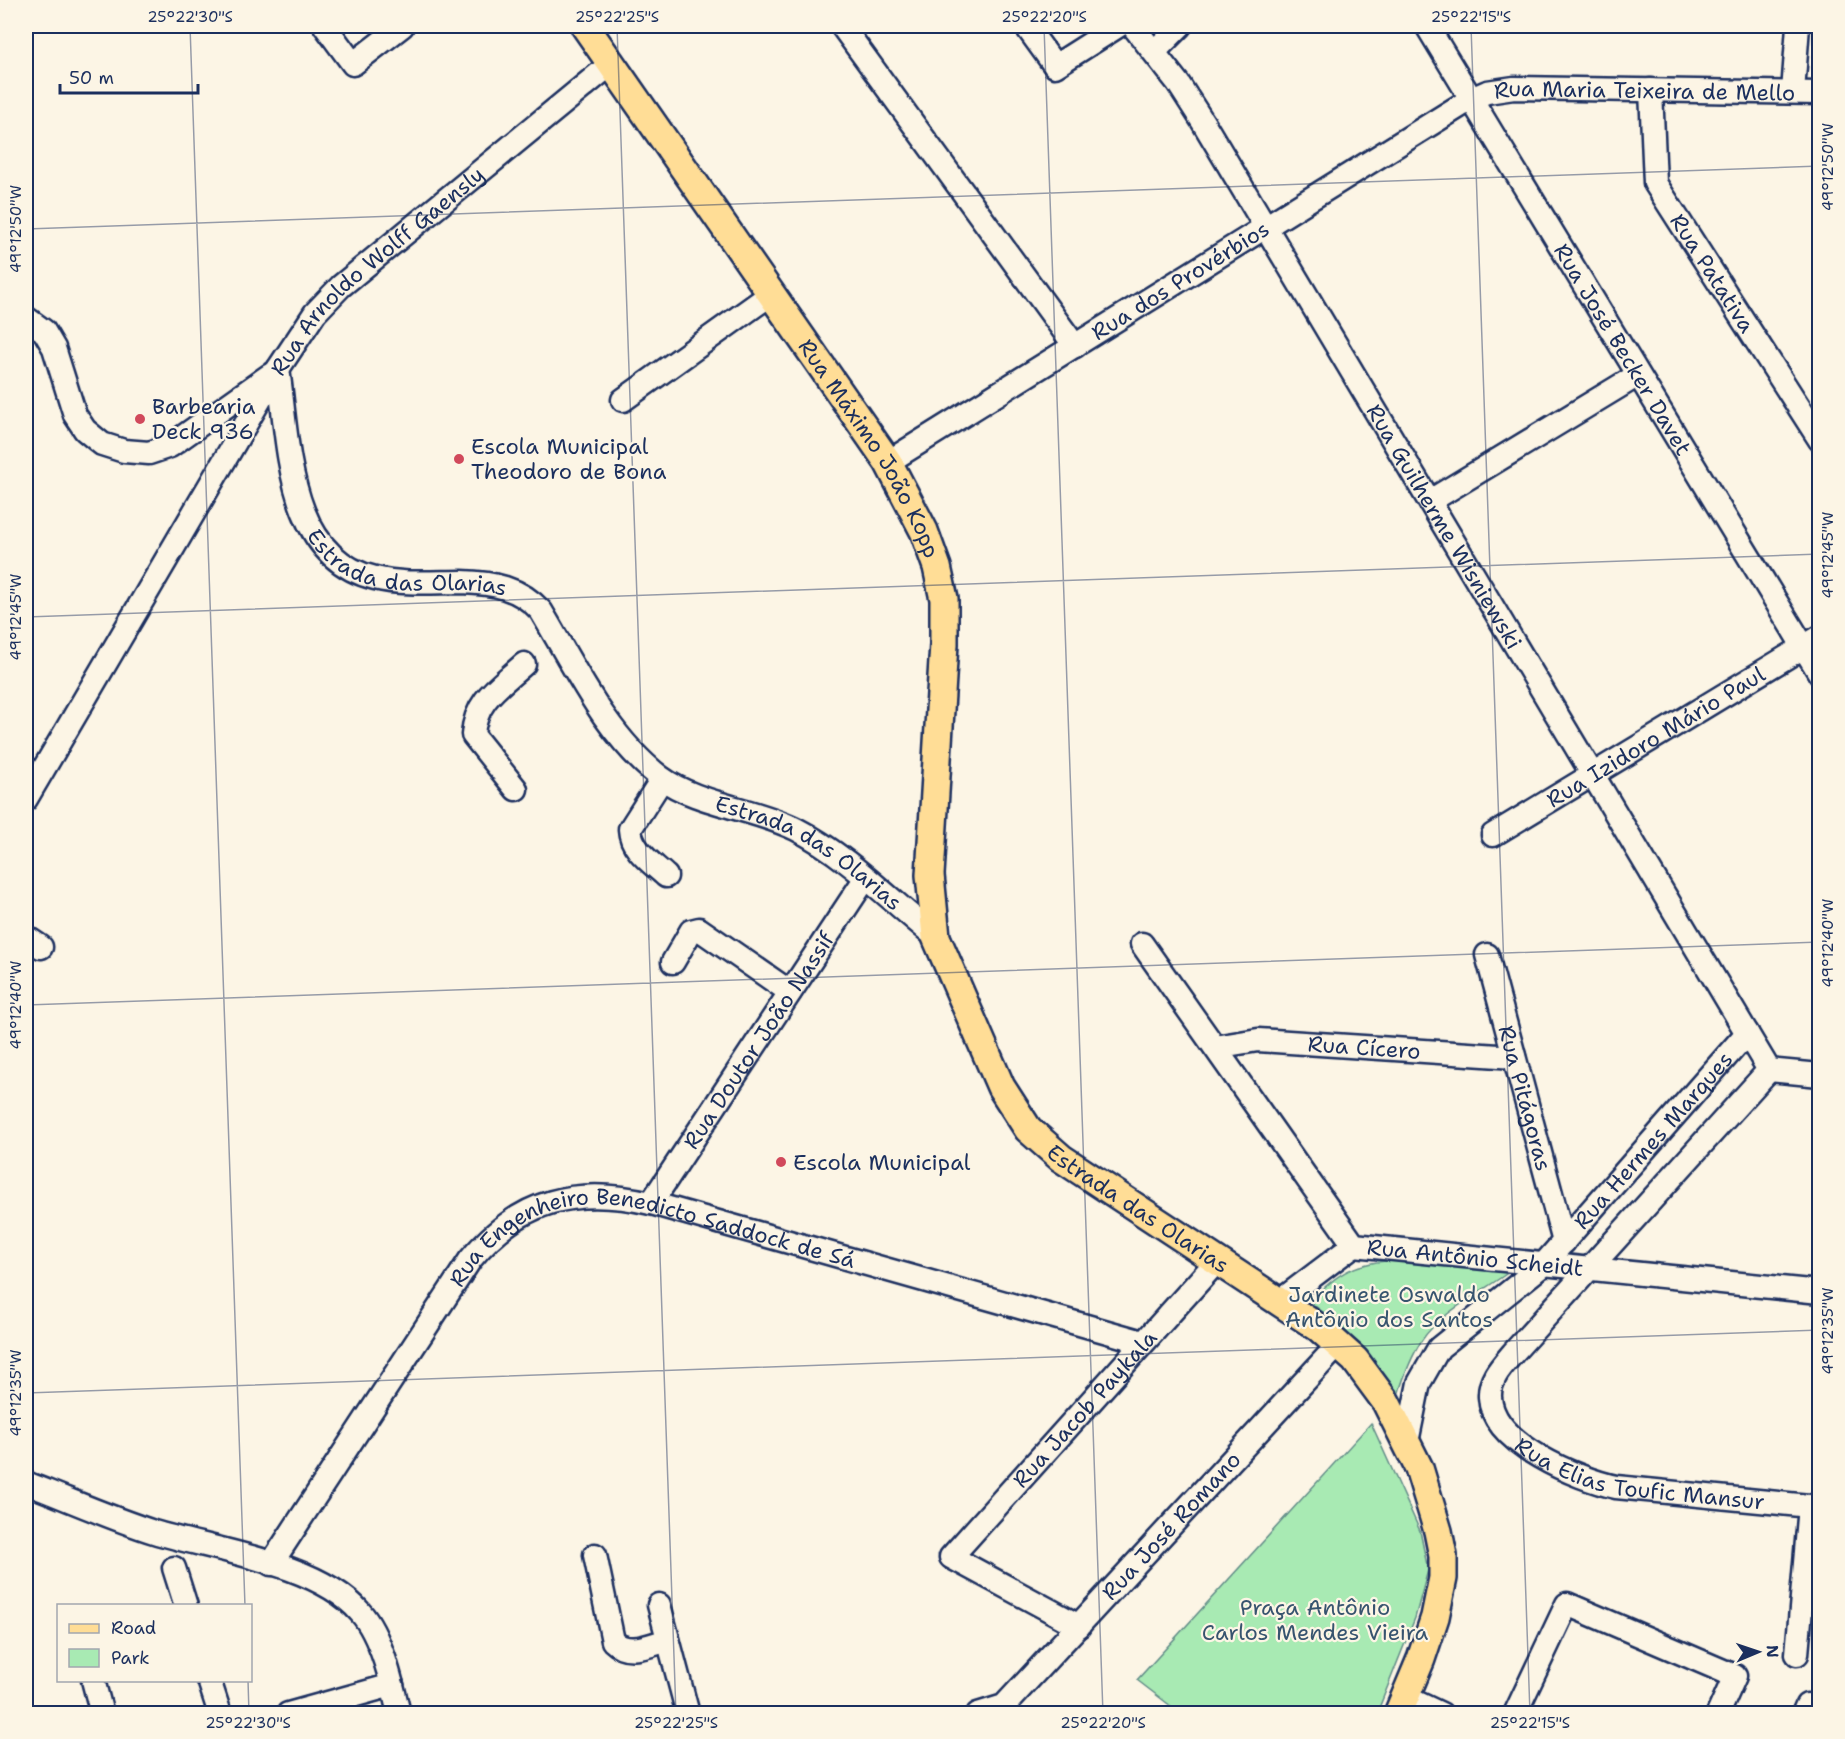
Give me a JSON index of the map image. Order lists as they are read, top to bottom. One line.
{"streets":{"main road":["Rua Máximo João Kopp","Estrada das Olarias"],"street":["Rua Maria Teixeira de Mello","Rua Patativa","Rua Arnoldo Wolff Gaensly","Rua dos Provérbios","Rua José Becker Davet","Rua Guilherme Wisniewski","Rua Izidoro Mário Paul","Rua Doutor João Nassif","Rua Cícero","Rua Pitágoras","Rua Hermes Marques","Rua Antônio Scheidt","Rua Engenheiro Benedicto Saddock de Sá","Rua Jacob Paykala","Rua Elias Toufic Mansur","Rua José Romano"]},"crossings":[["Rua Maria Teixeira de Mello","Rua Patativa"],["Rua Maria Teixeira de Mello","Rua dos Provérbios"],["Rua Maria Teixeira de Mello","Rua José Becker Davet"],["Rua Arnoldo Wolff Gaensly","Rua Máximo João Kopp"],["Rua Arnoldo Wolff Gaensly","Estrada das Olarias"],["Rua dos Provérbios","Rua José Becker Davet"],["Rua dos Provérbios","Rua Máximo João Kopp"],["Rua dos Provérbios","Rua Guilherme Wisniewski"],["Rua José Becker Davet","Rua Izidoro Mário Paul"],["Rua Máximo João Kopp","Estrada das Olarias"],["Rua Guilherme Wisniewski","Rua Izidoro Mário Paul"],["Rua Guilherme Wisniewski","Rua Hermes Marques"],["Estrada das Olarias","Rua Doutor João Nassif"],["Estrada das Olarias","Rua Hermes Marques"],["Estrada das Olarias","Rua Jacob Paykala"],["Estrada das Olarias","Rua José Romano"],["Rua Doutor João Nassif","Rua Engenheiro Benedicto Saddock de Sá"],["Rua Cícero","Rua Pitágoras"],["Rua Cícero","Rua Antônio Scheidt"],["Rua Pitágoras","Rua Hermes Marques"],["Rua Hermes Marques","Rua Antônio Scheidt"],["Rua Hermes Marques","Rua Elias Toufic Mansur"],["Rua Engenheiro Benedicto Saddock de Sá","Rua Jacob Paykala"],["Rua Jacob Paykala","Rua José Romano"]],"parks":["Jardinete Oswaldo Antônio dos Santos","Praça Antônio Carlos Mendes Vieira"],"places":["Barbearia Deck 936","Escola Municipal Theodoro de Bona","Escola Municipal"],"legend":["Road","Park"],"scale_bar":"50 m","north":"right","coordinates":["25°22'30\"S","25°22'25\"S","25°22'20\"S","25°22'15\"S","49°12'50\"W","49°12'45\"W","49°12'40\"W","49°12'35\"W"]}
